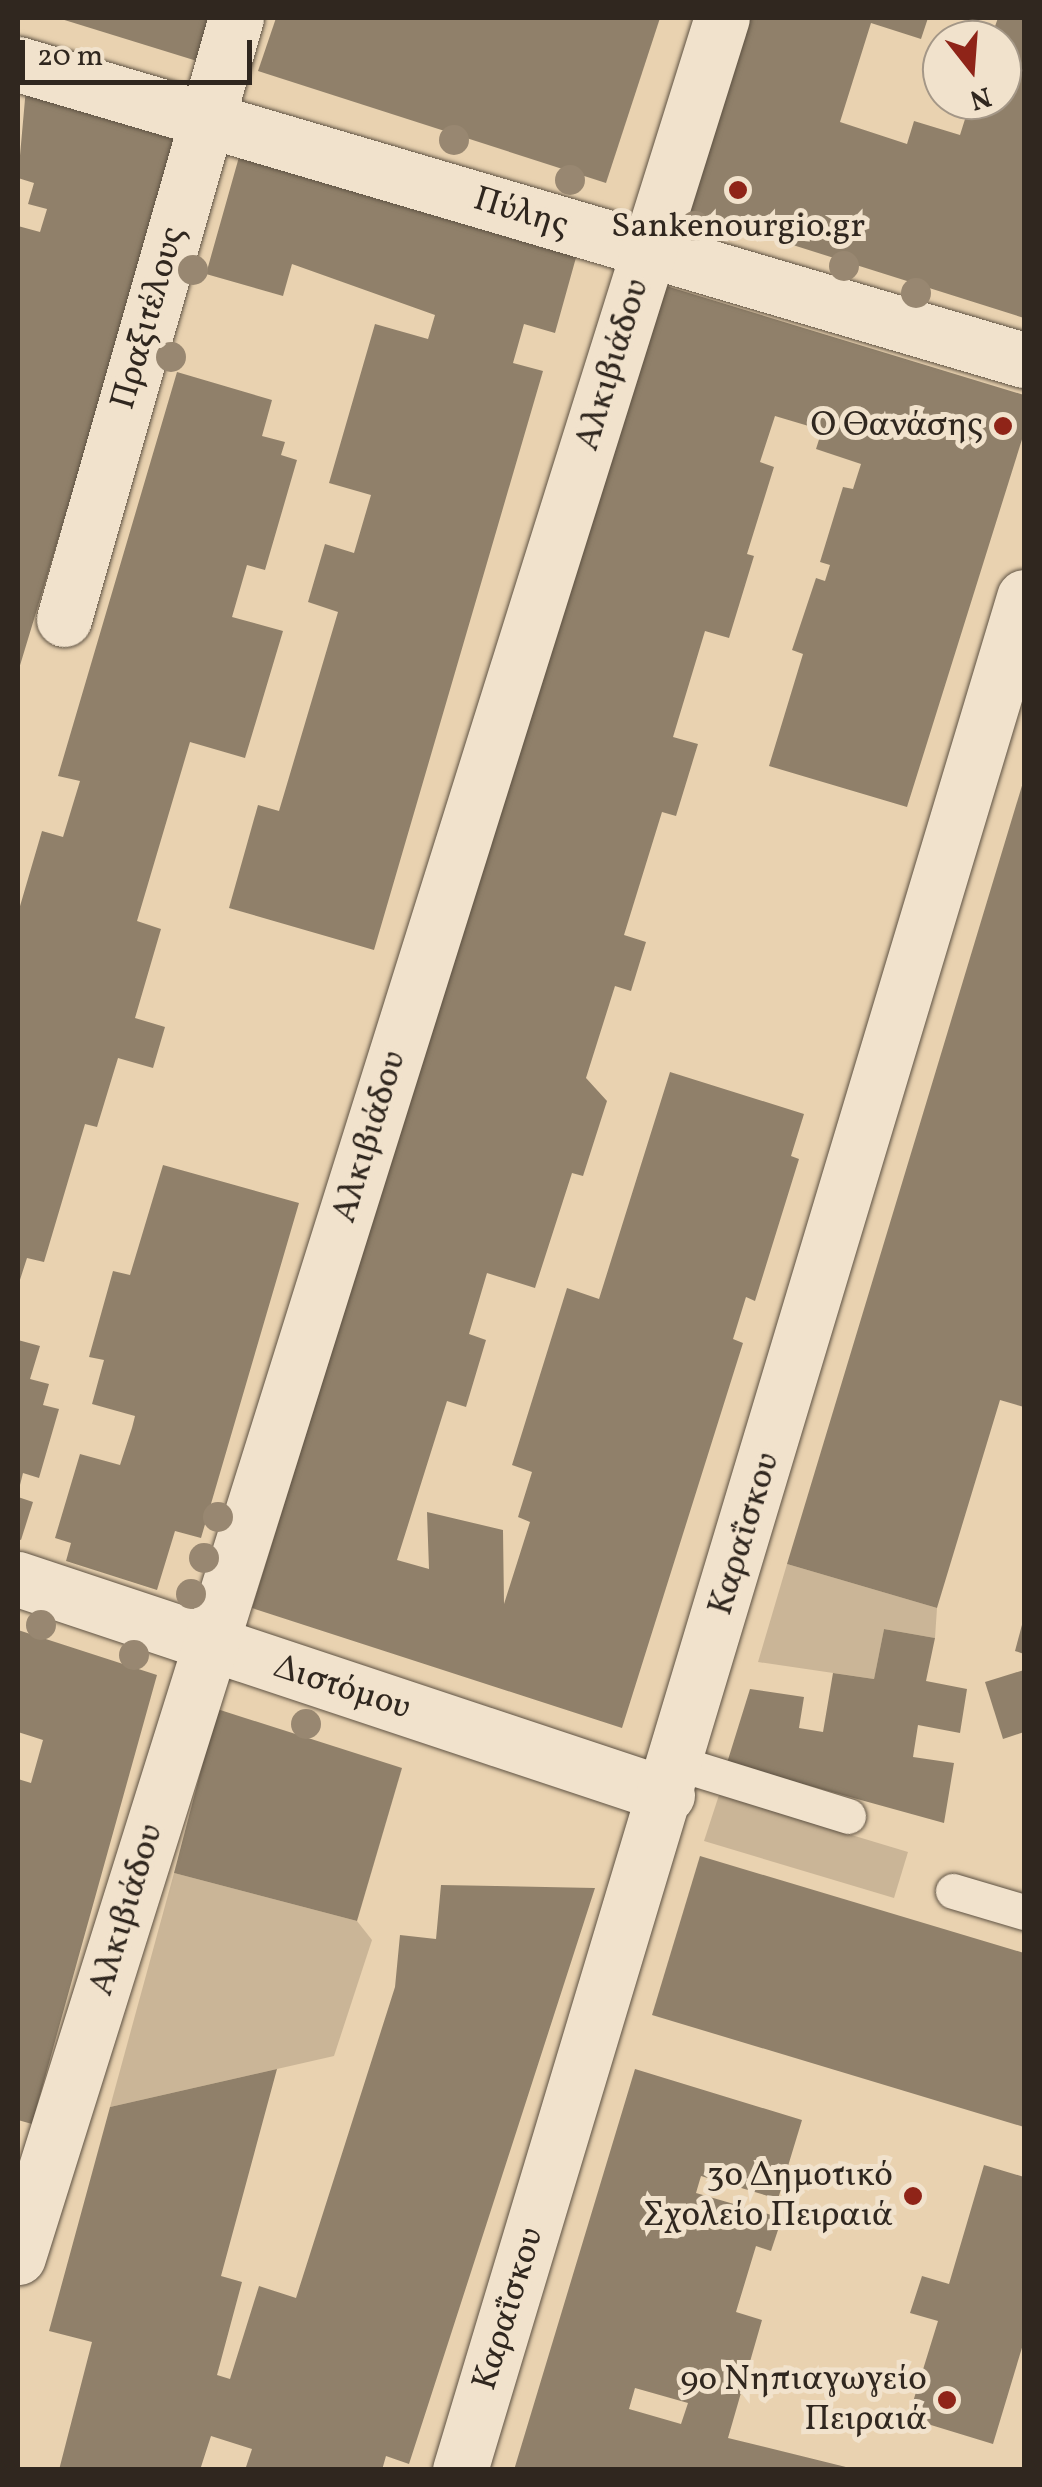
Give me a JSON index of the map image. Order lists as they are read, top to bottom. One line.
{"streets":{"street":["Πύλης","Πραξιτέλους","Αλκιβιάδου","Καραΐσκου","Διστόμου"]},"crossings":[["Πύλης","Πραξιτέλους"],["Πύλης","Αλκιβιάδου"],["Αλκιβιάδου","Διστόμου"],["Καραΐσκου","Διστόμου"]],"places":["Sankenourgio.gr","Ο Θανάσης","3ο Δημοτικό Σχολείο Πειραιά","9o Νηπιαγωγείο Πειραιά"],"scale_bar":"20 m","north":"bottom"}
